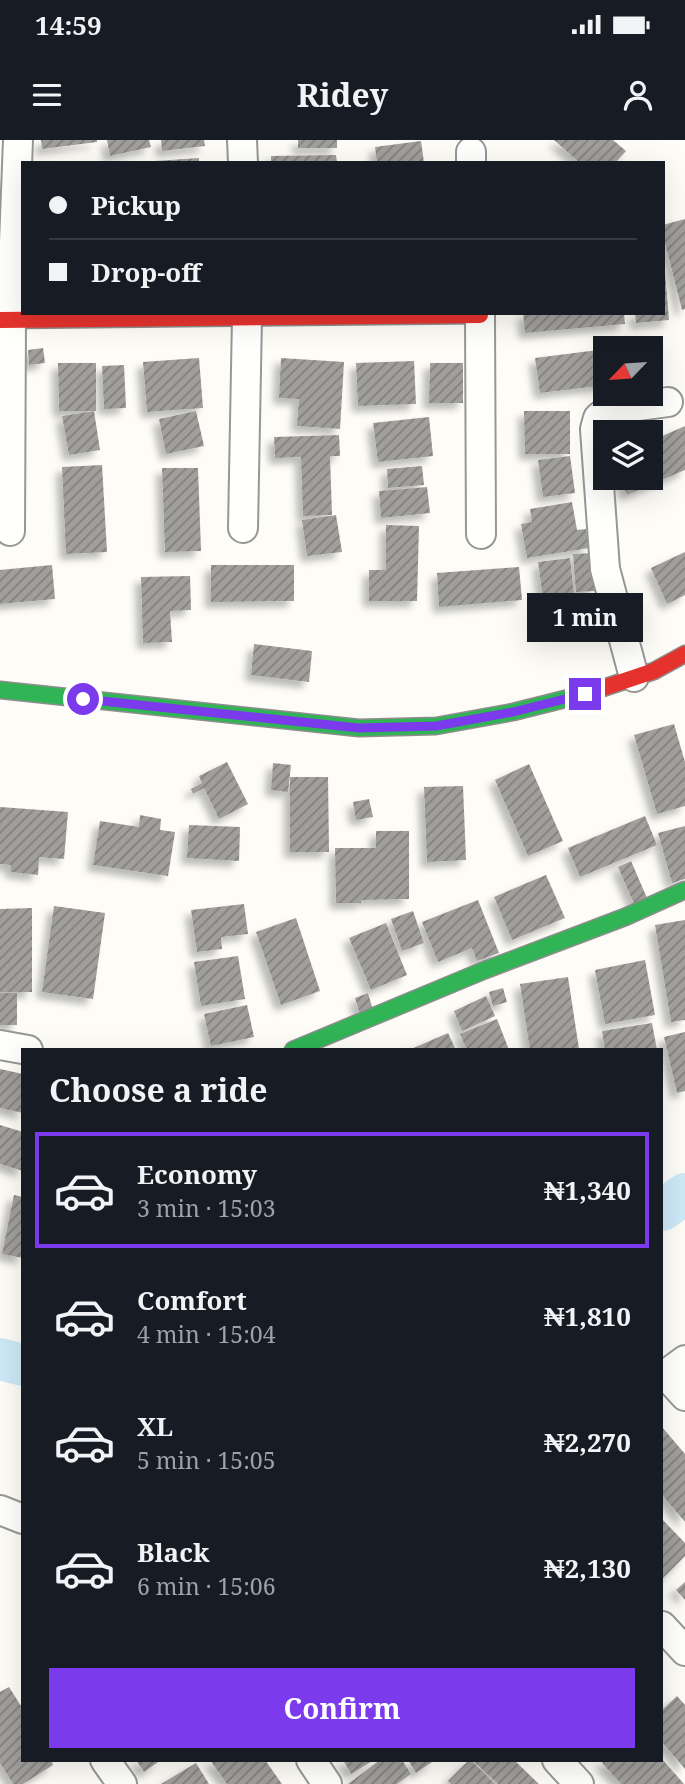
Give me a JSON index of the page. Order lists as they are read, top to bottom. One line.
{"north":"bottom left","page":{"status":"14:59","header":"Ridey","banner":["Pickup","Drop-off"],"bubble":"1 min","heading":"Choose a ride","list":[{"name":"Economy","note":"3 min · 15:03","value":"₦1,340"},{"name":"Comfort","note":"4 min · 15:04","value":"₦1,810"},{"name":"XL","note":"5 min · 15:05","value":"₦2,270"},{"name":"Black","note":"6 min · 15:06","value":"₦2,130"}],"buttons":"Confirm"}}
